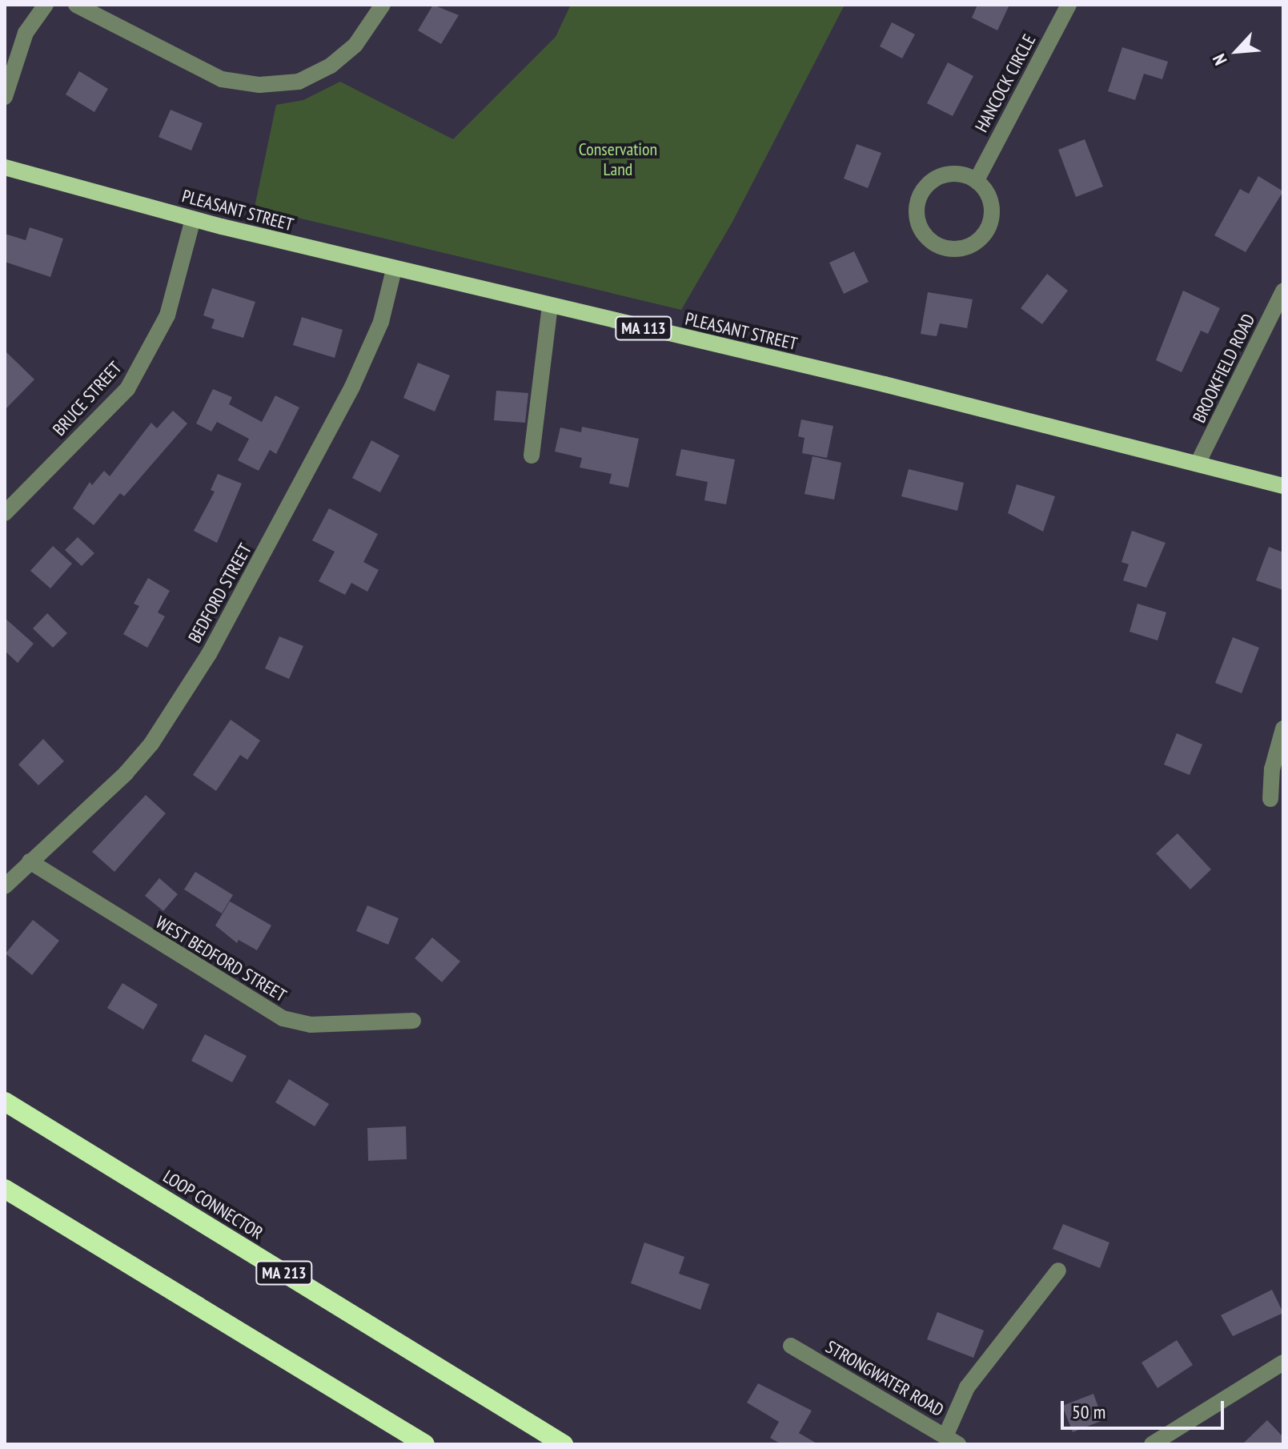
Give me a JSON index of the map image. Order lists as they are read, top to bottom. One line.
{"streets":{"highway":["LOOP CONNECTOR","MA 213"],"main road":["PLEASANT STREET","MA 113"],"street":["HANCOCK CIRCLE","BROOKFIELD ROAD","BRUCE STREET","BEDFORD STREET","WEST BEDFORD STREET","STRONGWATER ROAD"]},"crossings":[["PLEASANT STREET","BROOKFIELD ROAD"],["PLEASANT STREET","BRUCE STREET"],["PLEASANT STREET","BEDFORD STREET"],["BEDFORD STREET","WEST BEDFORD STREET"]],"parks":["Conservation Land"],"scale_bar":"50 m","north":"bottom left"}
